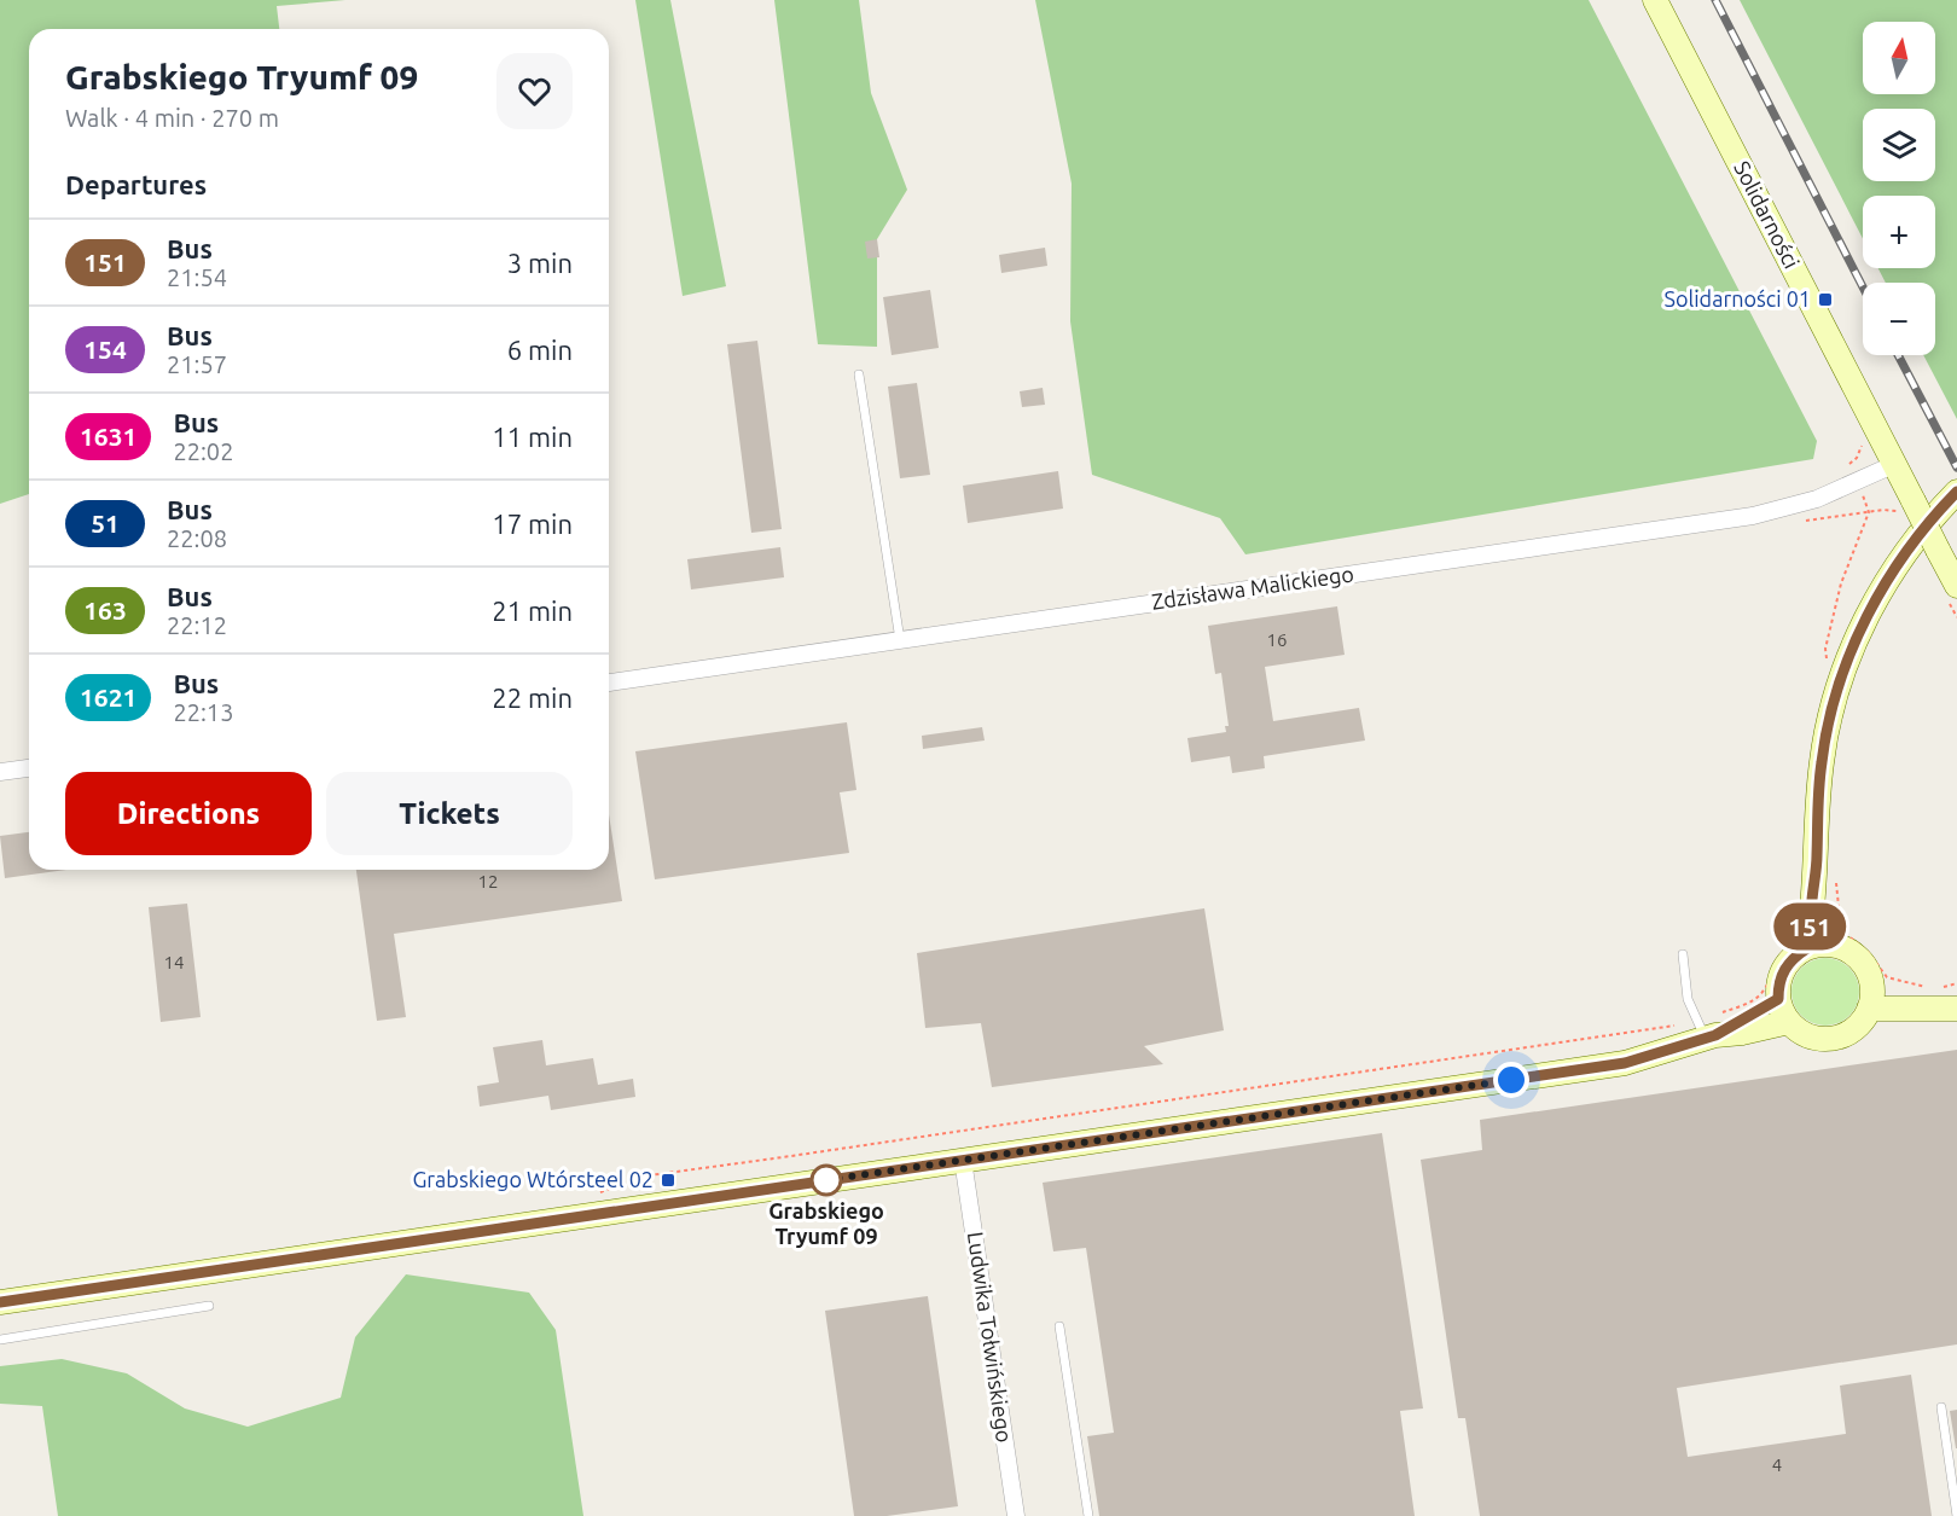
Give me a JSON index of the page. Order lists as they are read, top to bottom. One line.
{"streets":{"street":["Solidarności","Zdzisława Malickiego","Ludwika Tołwińskiego"]},"crossings":[["Solidarności","Zdzisława Malickiego"]],"places":{"transit":["Solidarności 01","Grabskiego Wtórsteel 02"],"other":["Grabskiego Tryumf 09"]},"lines":["bus line 151"],"house_numbers":["16","12","14","4"],"north":"top","page":{"on_map":"151","map_buttons":["+","−"],"heading":[["Grabskiego Tryumf 09","Walk · 4 min · 270 m"],"Departures"],"list":[{"mark":"151","name":"Bus","note":"21:54","value":"3 min"},{"mark":"154","name":"Bus","note":"21:57","value":"6 min"},{"mark":"1631","name":"Bus","note":"22:02","value":"11 min"},{"mark":"51","name":"Bus","note":"22:08","value":"17 min"},{"mark":"163","name":"Bus","note":"22:12","value":"21 min"},{"mark":"1621","name":"Bus","note":"22:13","value":"22 min"}],"buttons":["Directions","Tickets"]}}
